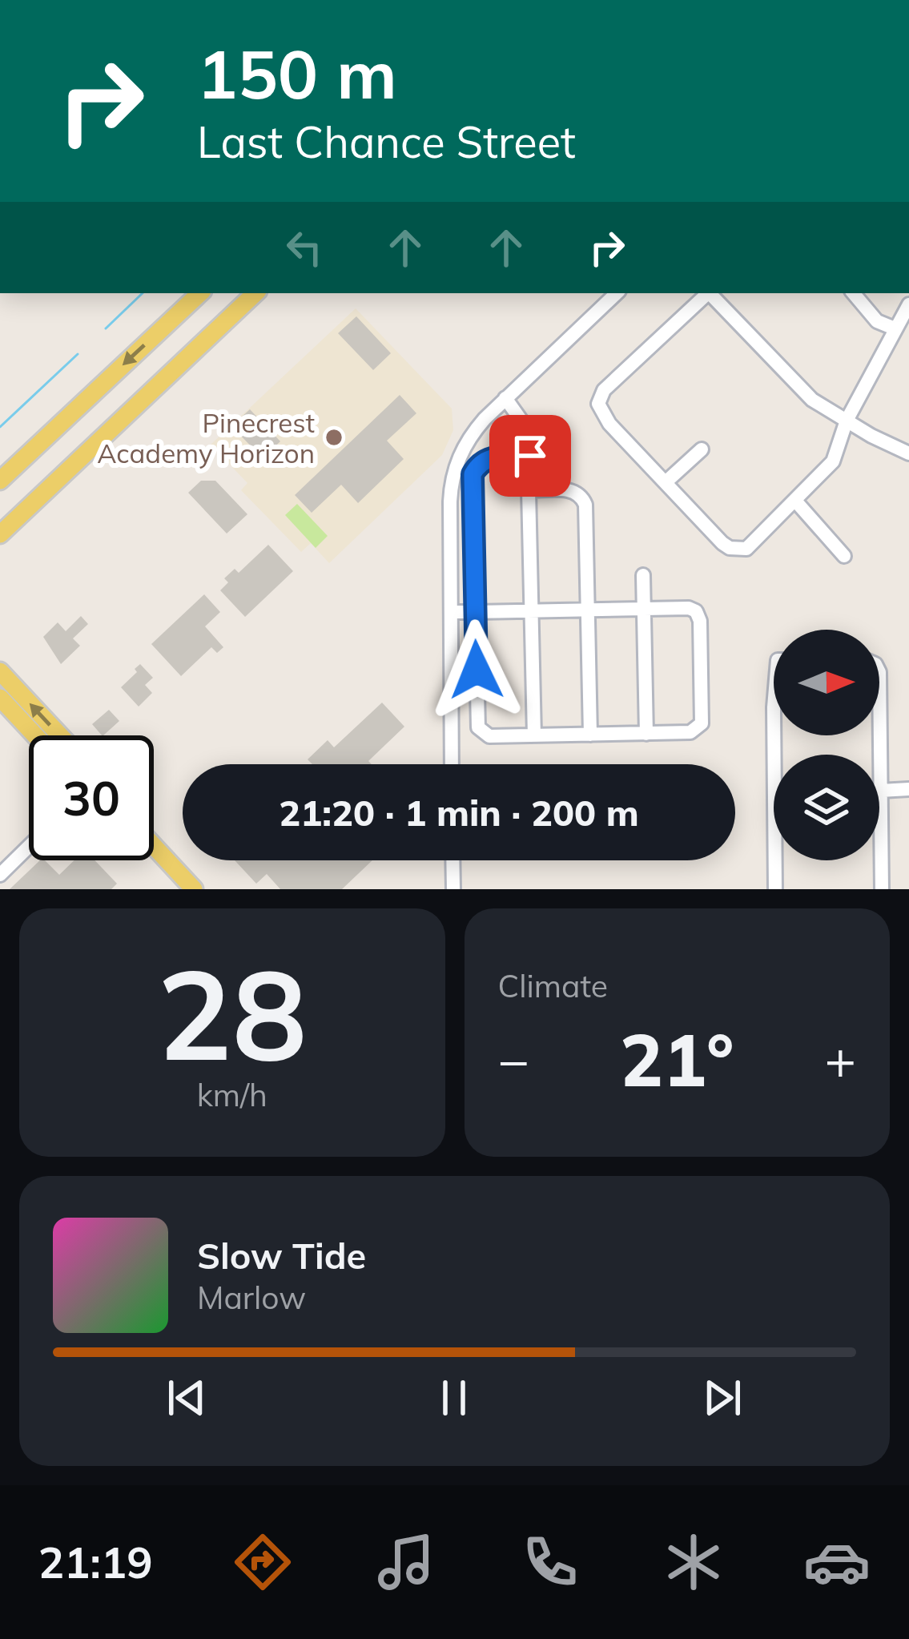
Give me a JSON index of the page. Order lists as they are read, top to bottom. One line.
{"places":["Pinecrest Academy Horizon"],"north":"right","page":{"turn":["150 m","Last Chance Street"],"limit":"30","trip":"21:20 · 1 min · 200 m","tile":[["28","km/h"],"Climate"],"heat":["−","21°","+"],"song":["Slow Tide","Marlow"],"tabs":"21:19"}}
